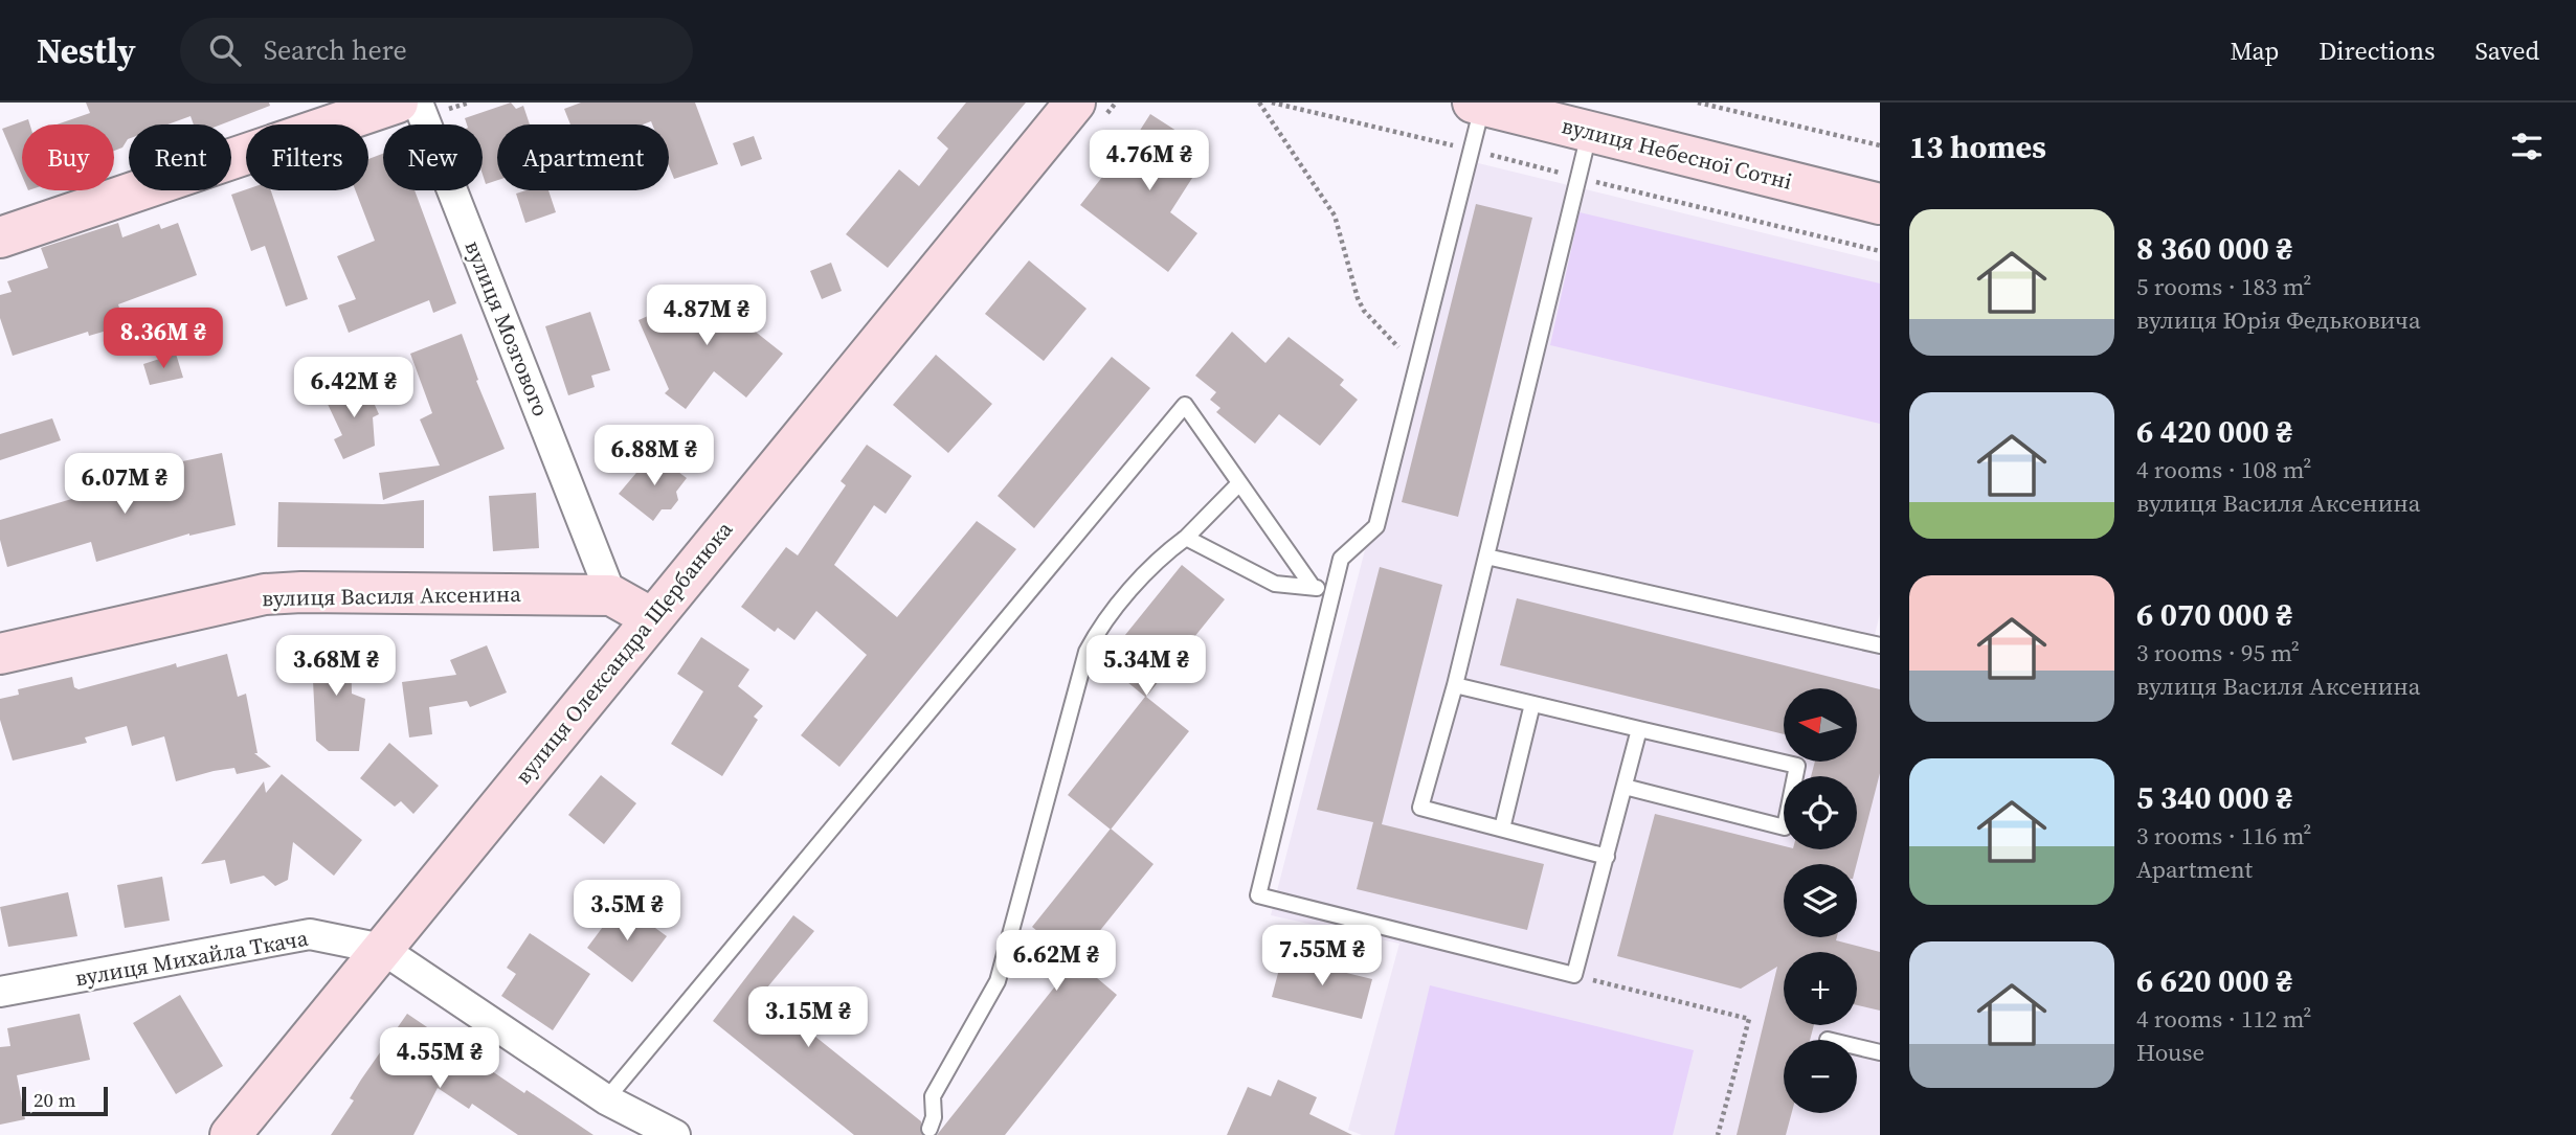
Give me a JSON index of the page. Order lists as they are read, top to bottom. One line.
{"streets":{"street":["вулиця Небесної Сотні","вулиця Мозгового","вулиця Василя Аксенина","вулиця Олександра Щербанюка","вулиця Михайла Ткача"]},"crossings":[["вулиця Мозгового","вулиця Василя Аксенина"],["вулиця Василя Аксенина","вулиця Олександра Щербанюка"],["вулиця Олександра Щербанюка","вулиця Михайла Ткача"]],"scale_bar":"20 m","north":"left","page":{"header":"Nestly","search":"Search here","nav":["Map","Directions","Saved"],"heading":"13 homes","chip":["Buy","Rent","Filters","New","Apartment"],"price":["4.76M ₴","4.87M ₴","8.36M ₴","6.42M ₴","6.88M ₴","6.07M ₴","3.68M ₴","5.34M ₴","3.5M ₴","7.55M ₴","6.62M ₴","3.15M ₴","4.55M ₴"],"list":[{"name":"8 360 000 ₴","note":"5 rooms · 183 m² · вулиця Юрія Федьковича"},{"name":"6 420 000 ₴","note":"4 rooms · 108 m² · вулиця Василя Аксенина"},{"name":"6 070 000 ₴","note":"3 rooms · 95 m² · вулиця Василя Аксенина"},{"name":"5 340 000 ₴","note":"3 rooms · 116 m² · Apartment"},{"name":"6 620 000 ₴","note":"4 rooms · 112 m² · House"}],"map_buttons":["+","−"],"scale":"20 m"}}
